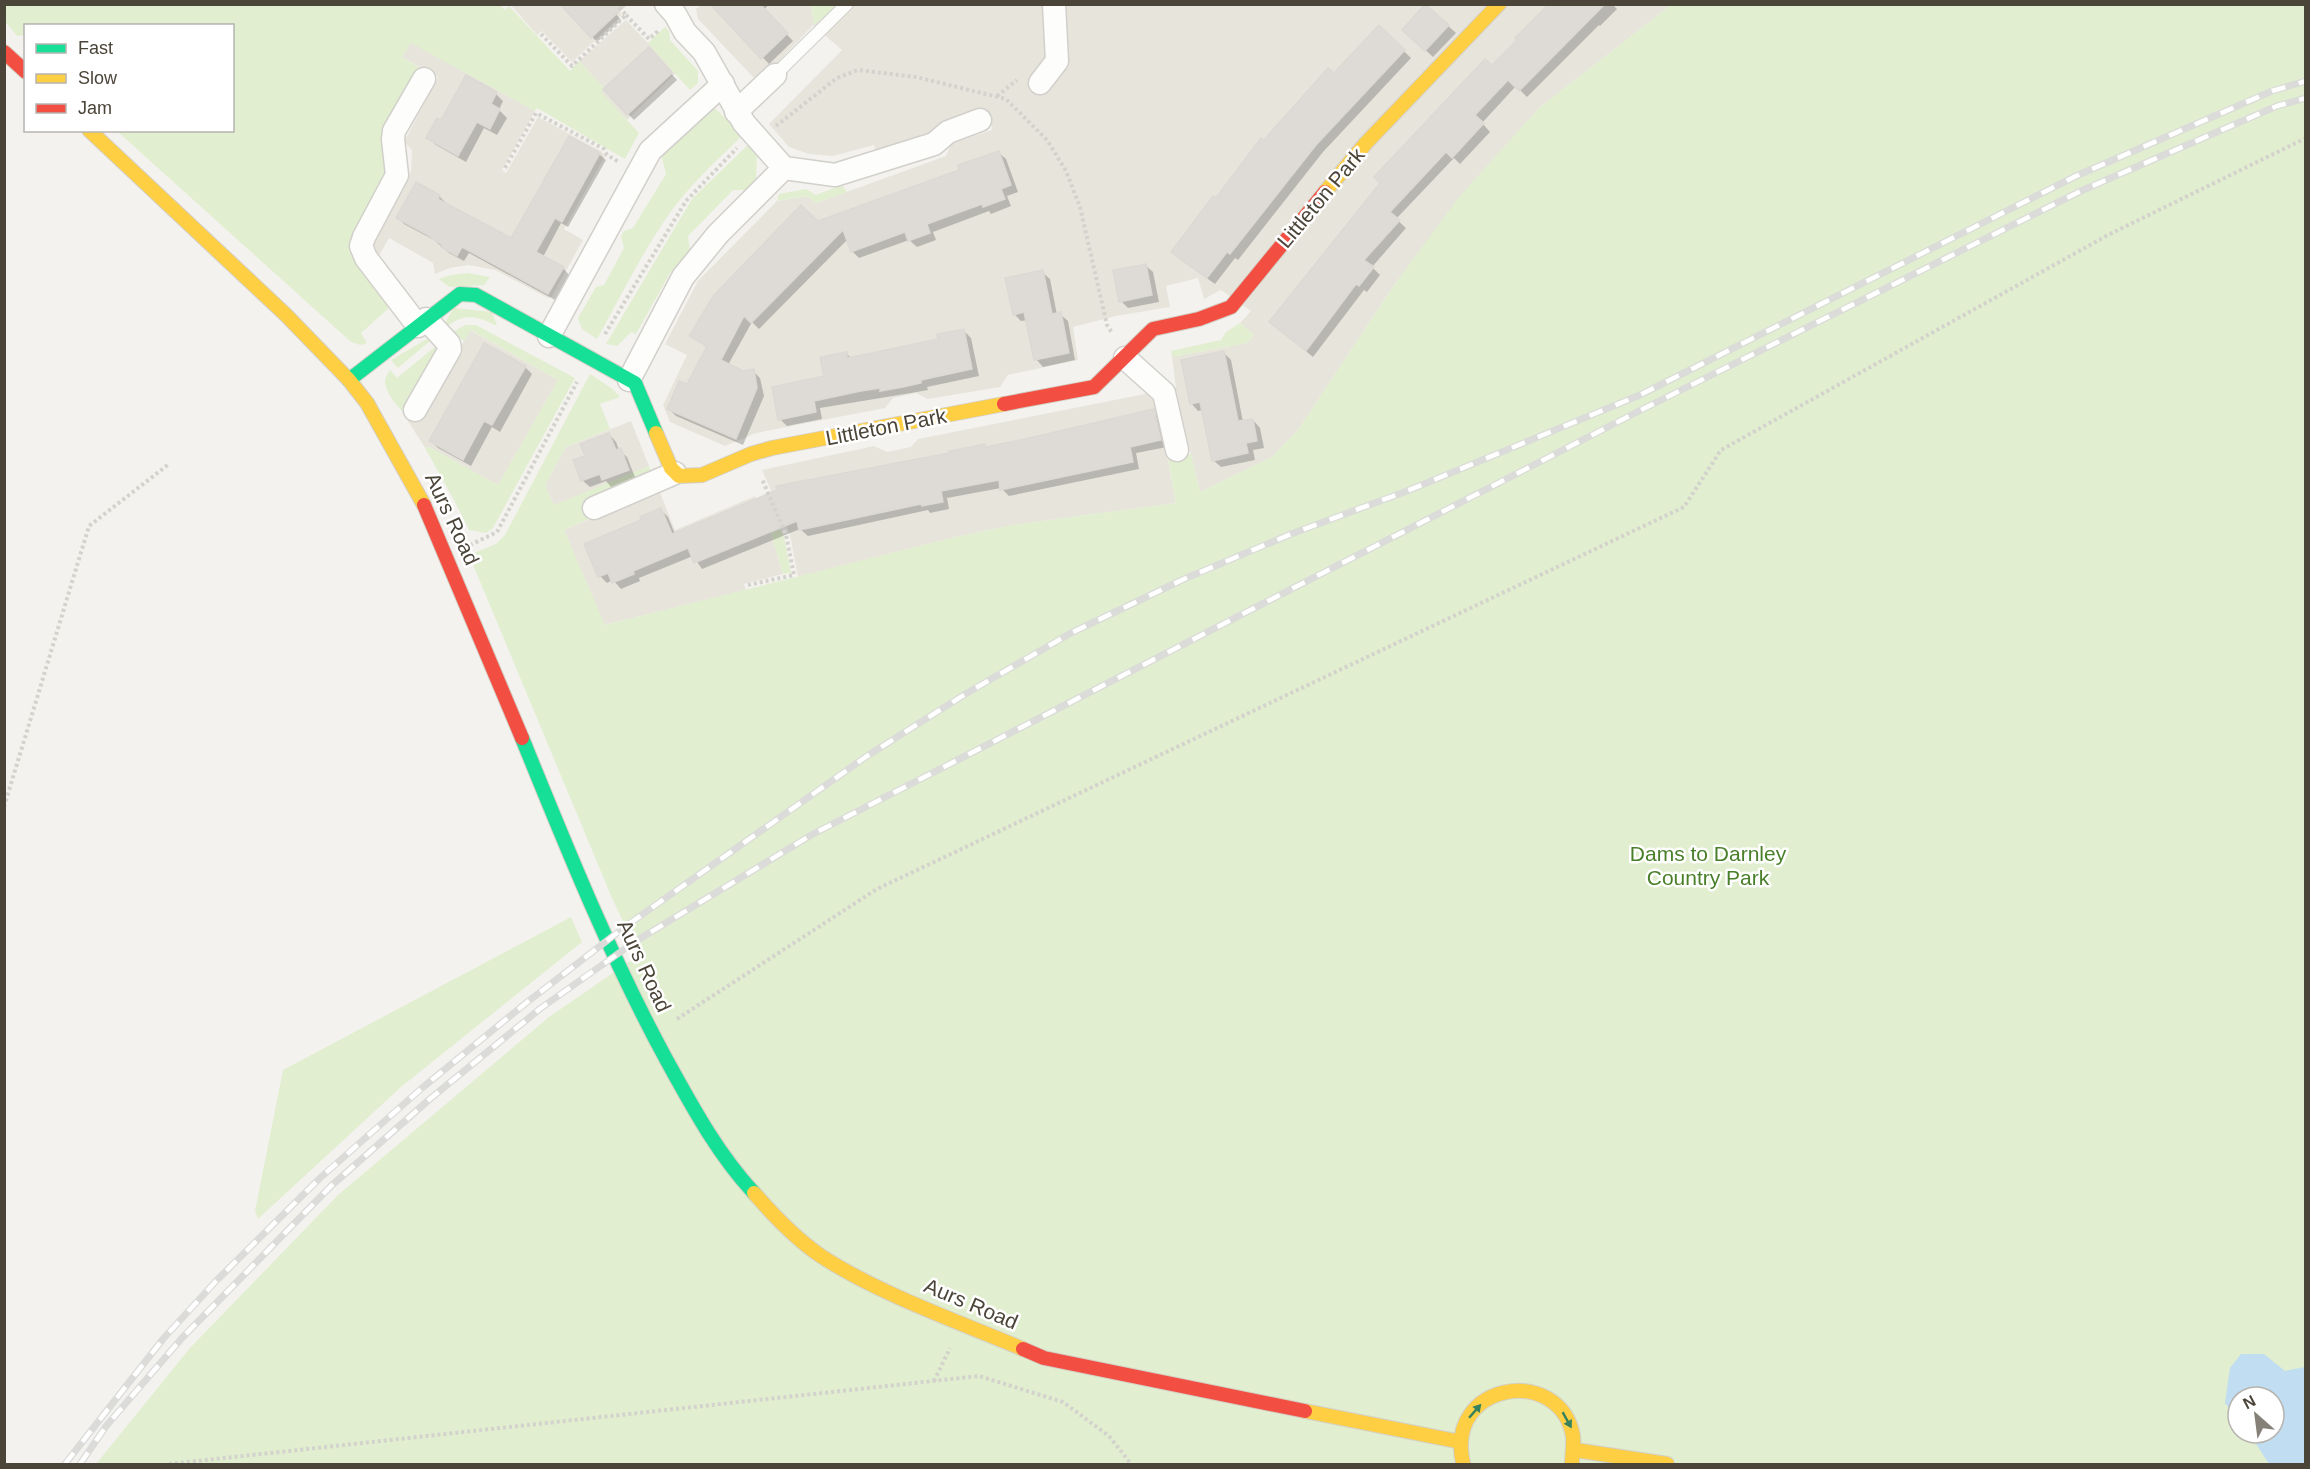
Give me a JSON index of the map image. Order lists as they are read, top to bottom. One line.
{"streets":{"street":["Littleton Park","Aurs Road"]},"parks":["Dams to Darnley Country Park"],"legend":["Fast","Slow","Jam"],"north":"top left"}
